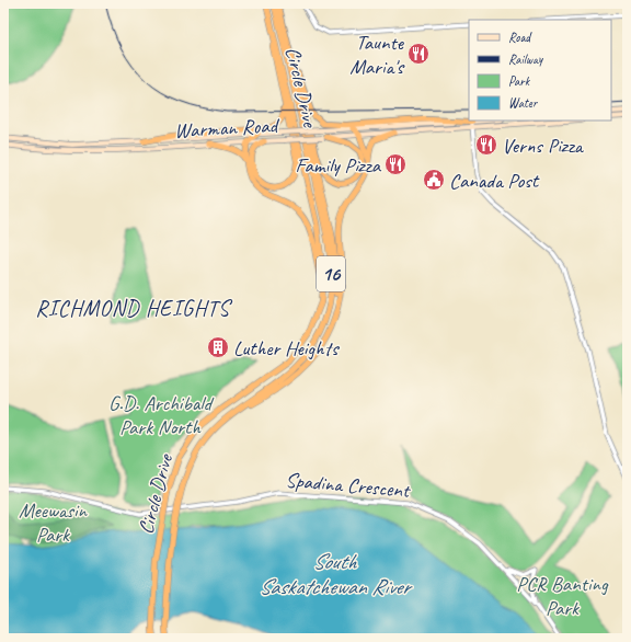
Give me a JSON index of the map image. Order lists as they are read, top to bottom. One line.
{"streets":{"highway":["Circle Drive","16"],"main road":["Warman Road"],"street":["Spadina Crescent"]},"districts":["RICHMOND HEIGHTS"],"water":["South Saskatchewan River"],"parks":["G.D. Archibald Park North","Meewasin Park","PCR Banting Park"],"places":{"restaurant":["Taunte Maria's","Verns Pizza","Family Pizza"],"public building":["Canada Post"],"building":["Luther Heights"]},"legend":["Road","Railway","Park","Water"]}
